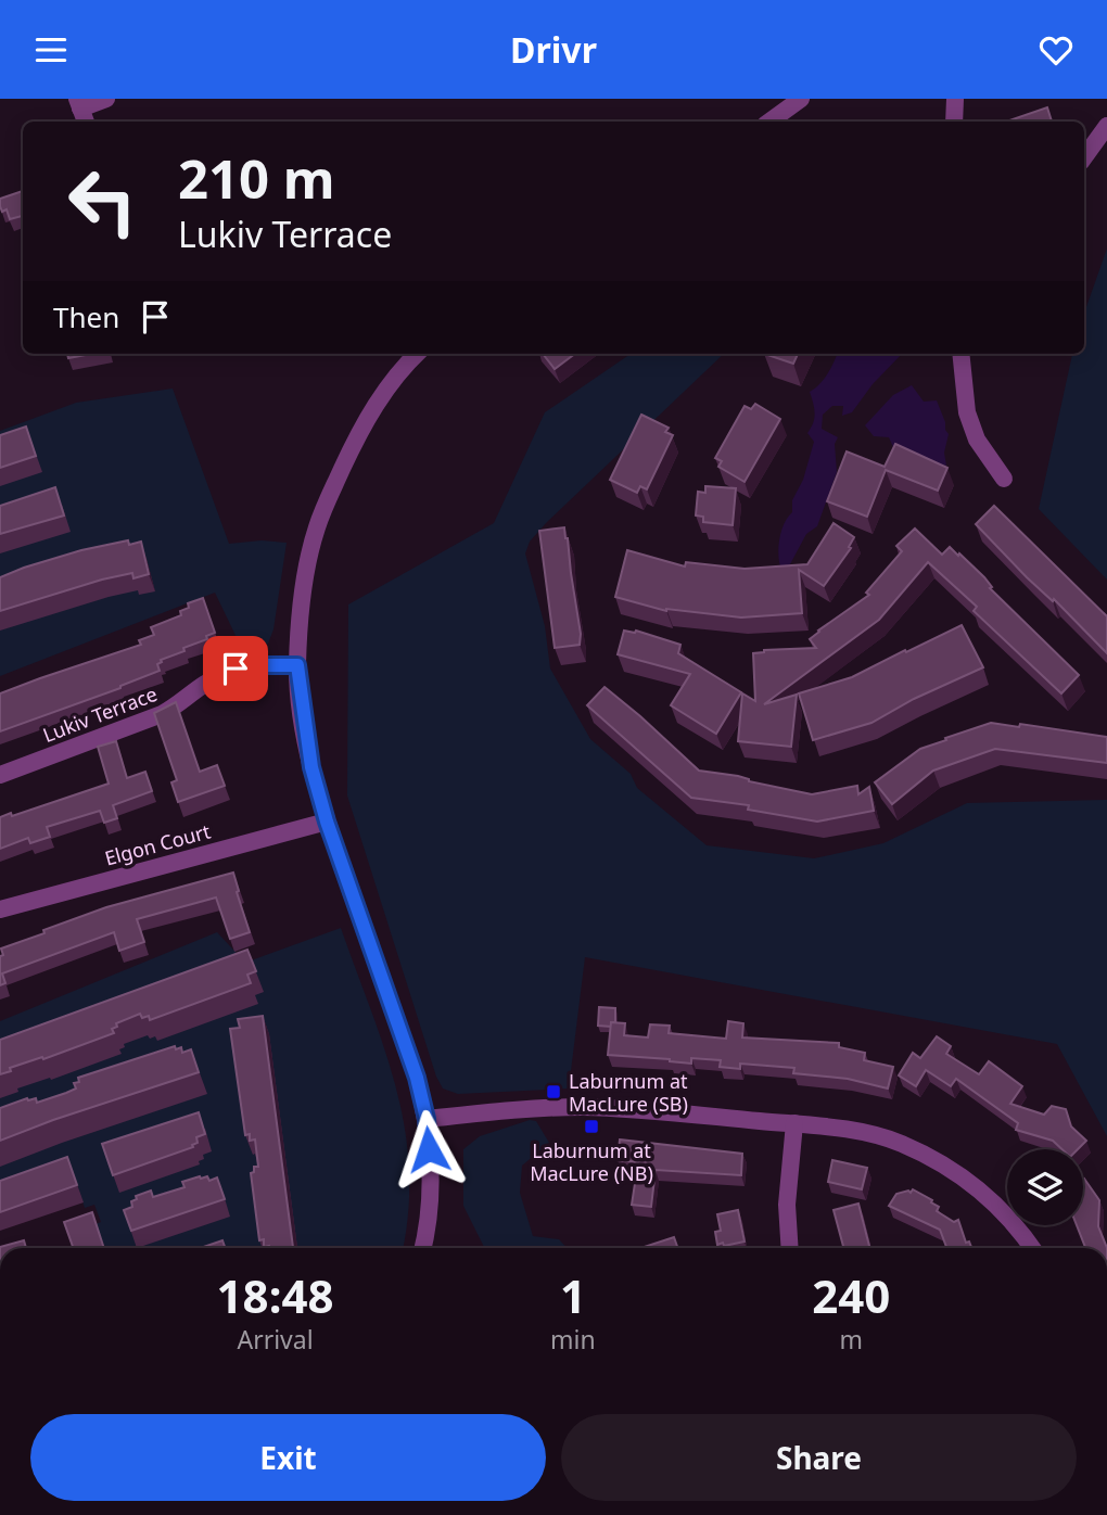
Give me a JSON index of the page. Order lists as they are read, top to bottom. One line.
{"streets":{"street":["Lukiv Terrace","Elgon Court"]},"places":{"transit":["Laburnum at MacLure (SB)","Laburnum at MacLure (NB)"]},"page":{"header":"Drivr","turn":["210 m","Lukiv Terrace"],"then":"Then","eta":["18:48","Arrival","1","min","240","m"],"buttons":["Exit","Share"]}}
